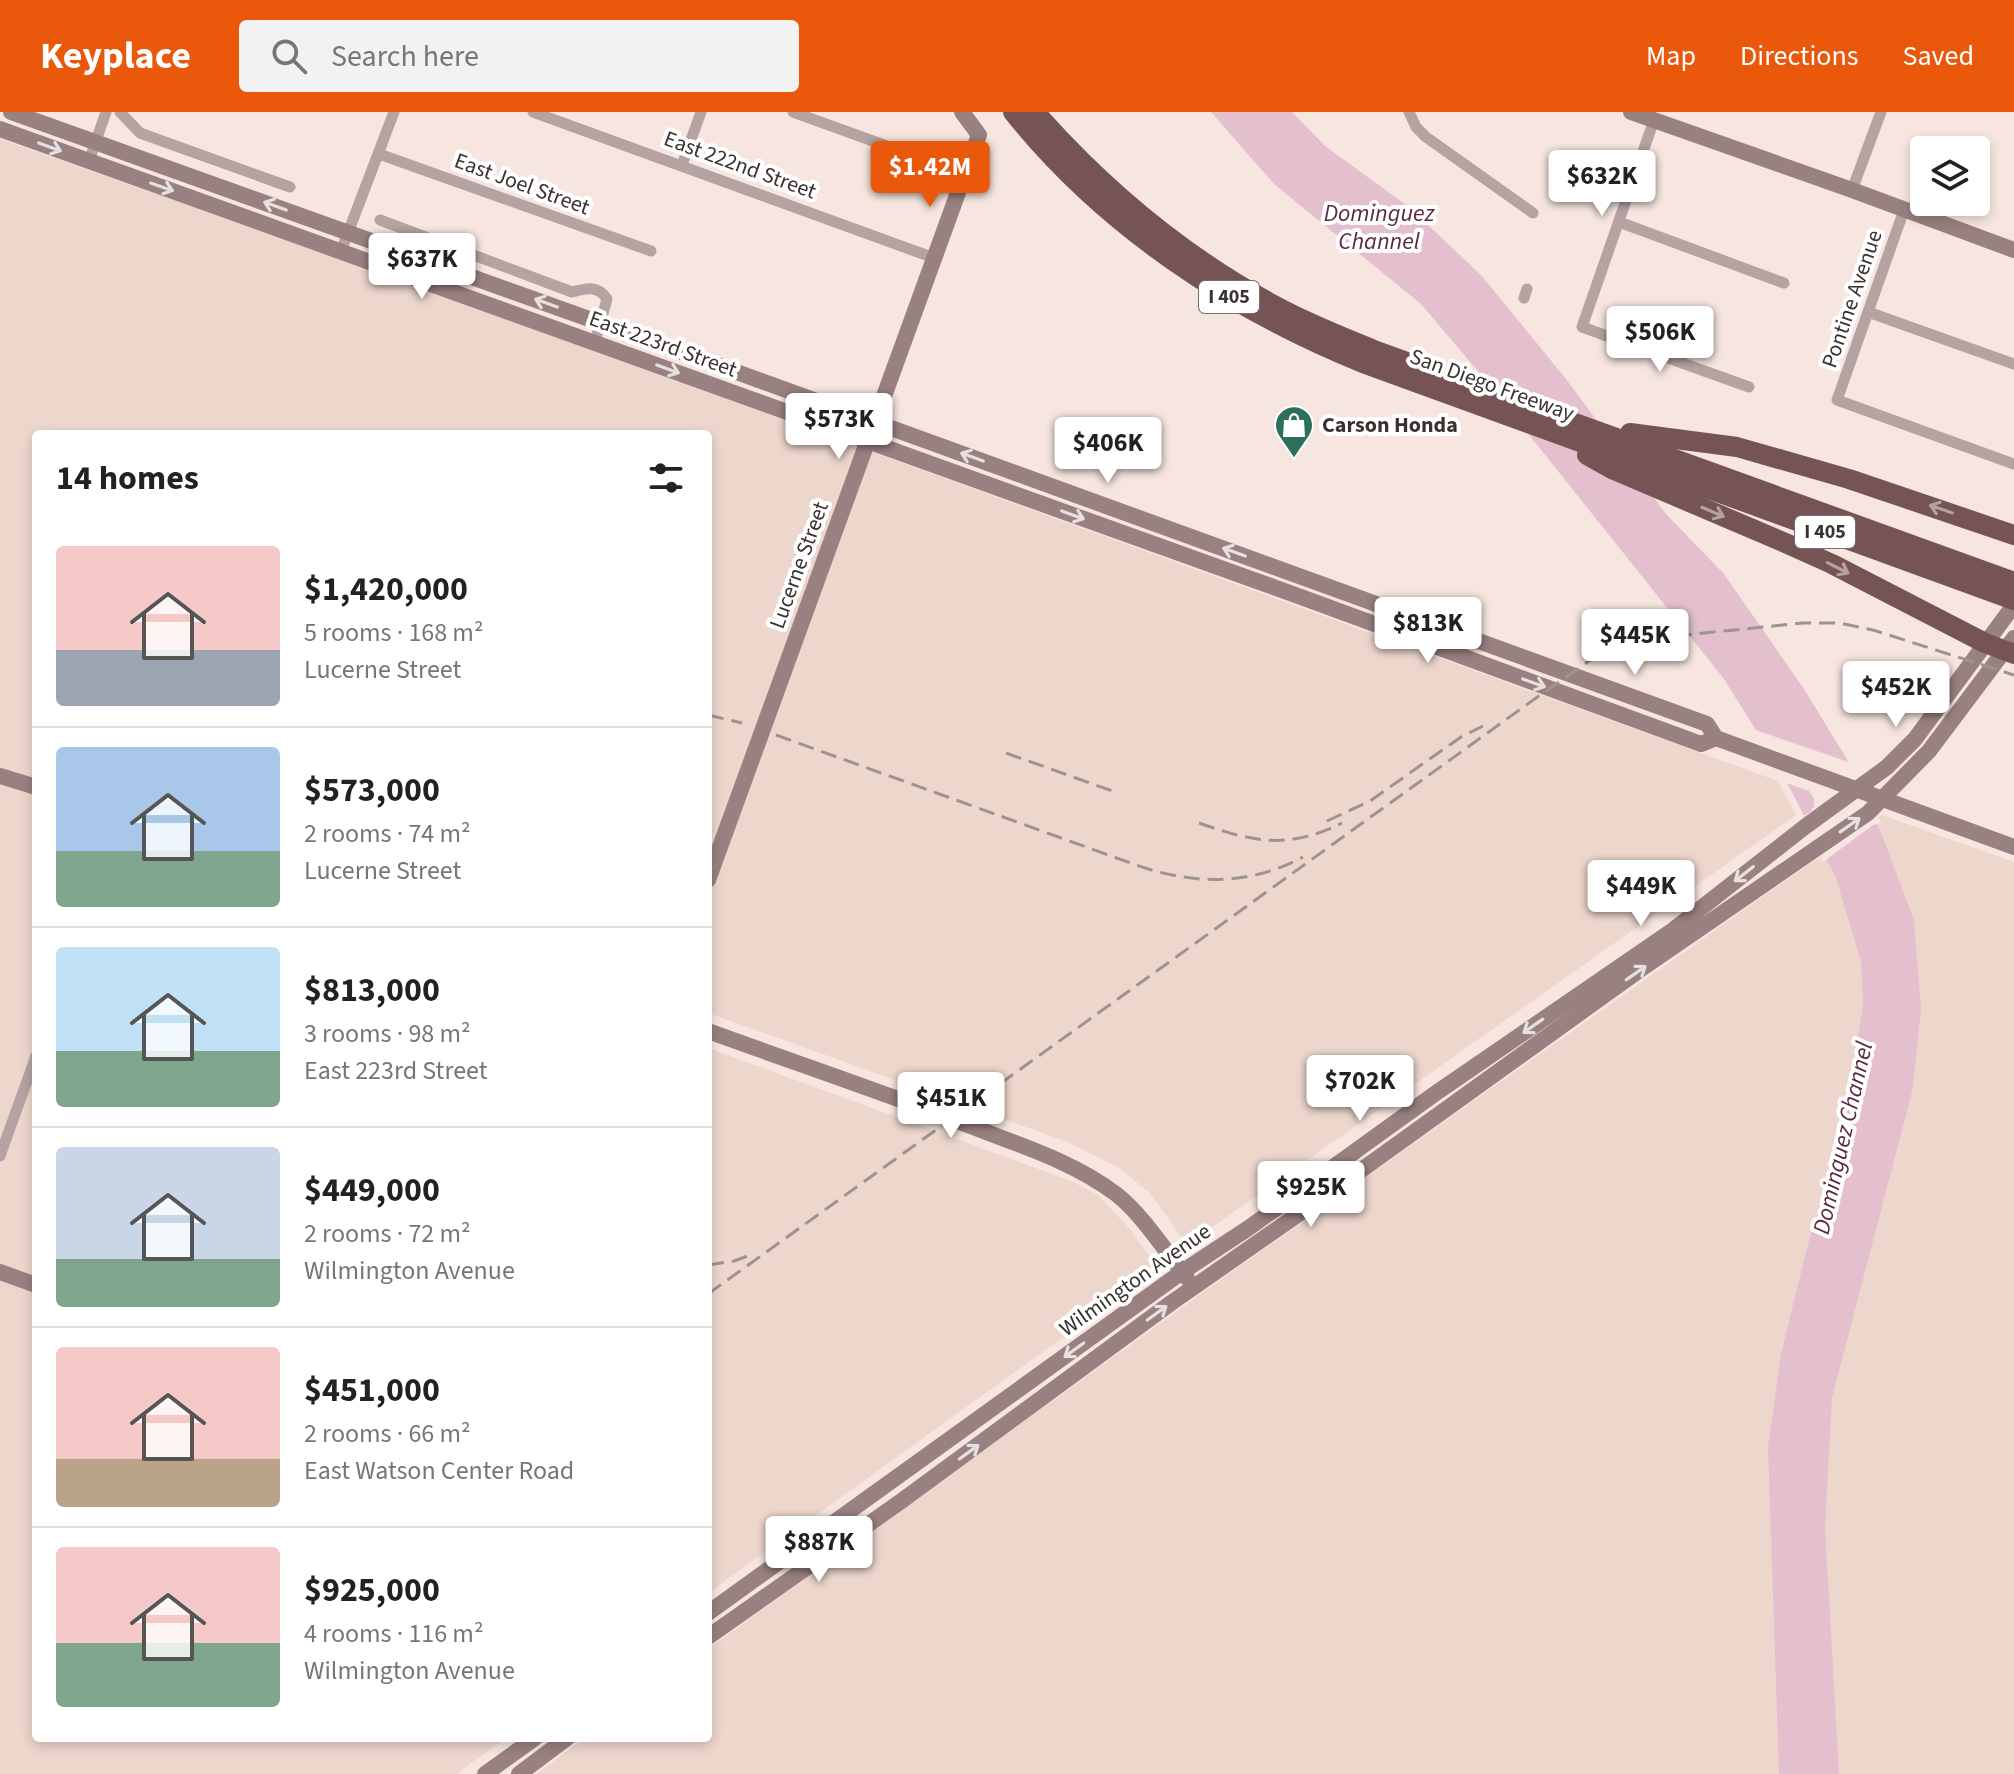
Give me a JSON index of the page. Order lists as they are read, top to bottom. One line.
{"streets":{"highway":["I 405","San Diego Freeway"],"main road":["East 223rd Street","Lucerne Street","Wilmington Avenue"],"street":["East 222nd Street","East Joel Street","Pontine Avenue"]},"crossings":[["East 222nd Street","Lucerne Street"],["East 223rd Street","Lucerne Street"],["East 223rd Street","Wilmington Avenue"],["San Diego Freeway","Wilmington Avenue"]],"water":["Dominguez Channel"],"places":{"shop":["Carson Honda"]},"page":{"header":"Keyplace","search":"Search here","nav":["Map","Directions","Saved"],"price":["$1.42M","$632K","$637K","$506K","$573K","$406K","$813K","$445K","$452K","$449K","$702K","$451K","$925K","$887K"],"heading":"14 homes","list":[{"name":"$1,420,000","note":"5 rooms · 168 m² · Lucerne Street"},{"name":"$573,000","note":"2 rooms · 74 m² · Lucerne Street"},{"name":"$813,000","note":"3 rooms · 98 m² · East 223rd Street"},{"name":"$449,000","note":"2 rooms · 72 m² · Wilmington Avenue"},{"name":"$451,000","note":"2 rooms · 66 m² · East Watson Center Road"},{"name":"$925,000","note":"4 rooms · 116 m² · Wilmington Avenue"}]}}
